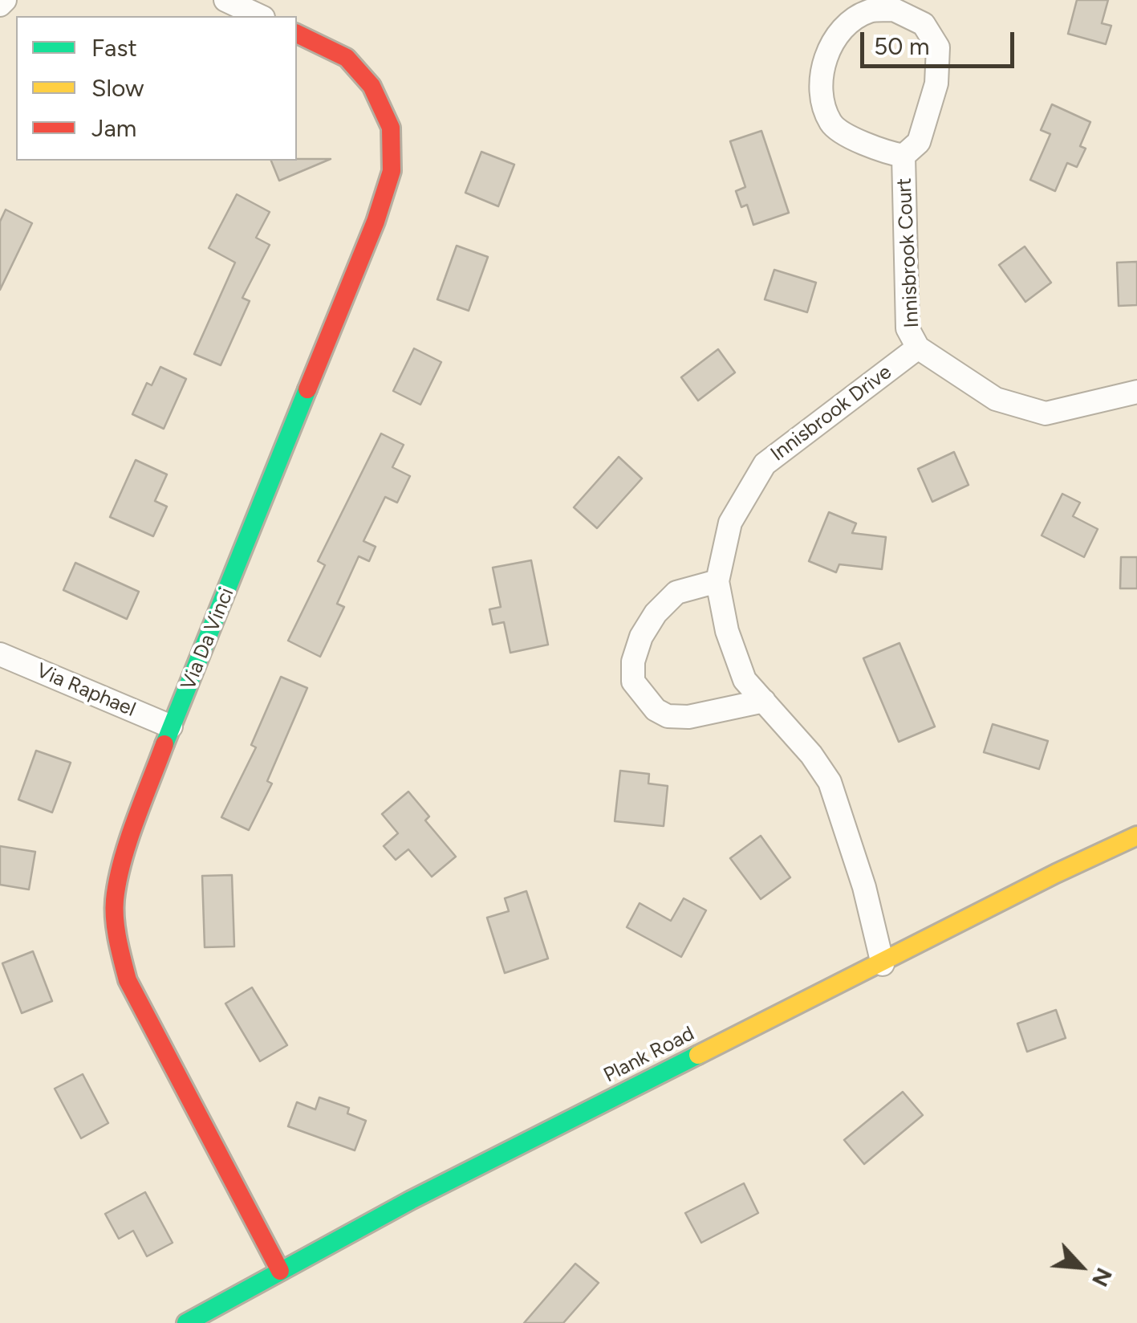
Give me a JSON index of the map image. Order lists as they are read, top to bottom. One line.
{"streets":{"street":["Innisbrook Court","Innisbrook Drive","Via Da Vinci","Via Raphael","Plank Road"]},"crossings":[["Innisbrook Court","Innisbrook Drive"],["Innisbrook Drive","Plank Road"],["Via Da Vinci","Via Raphael"],["Via Da Vinci","Plank Road"]],"legend":["Fast","Slow","Jam"],"scale_bar":"50 m","north":"bottom right"}
